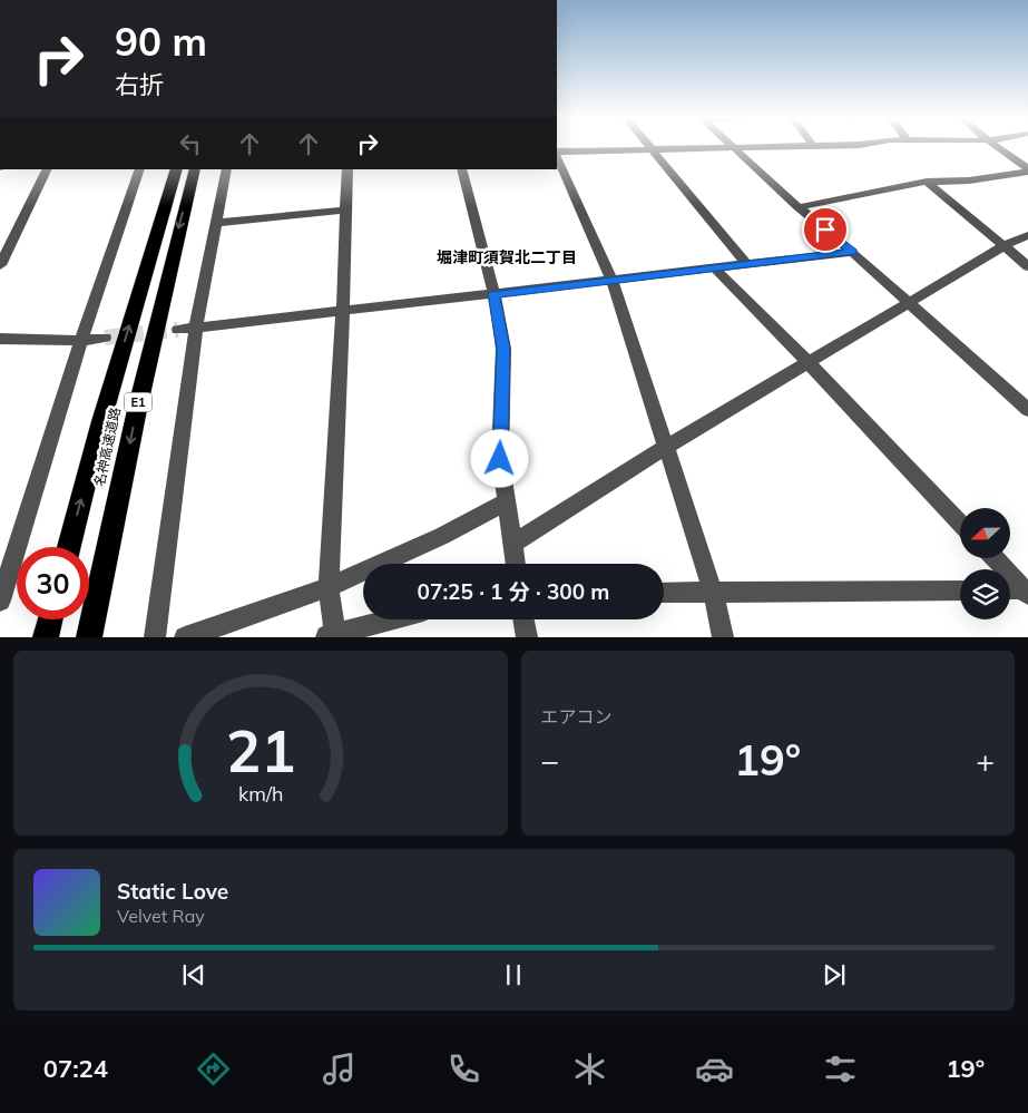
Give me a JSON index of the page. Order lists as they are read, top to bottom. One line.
{"streets":{"highway":["E1","名神高速道路"]},"districts":["堀津町須賀北二丁目"],"north":"left","page":{"turn":["90 m","右折"],"limit":"30","trip":"07:25 · 1 分 · 300 m","tile":"エアコン","heat":["−","19°","+"],"song":["Static Love","Velvet Ray"],"tabs":["07:24","19°"],"gauge":["21","km/h"]}}
